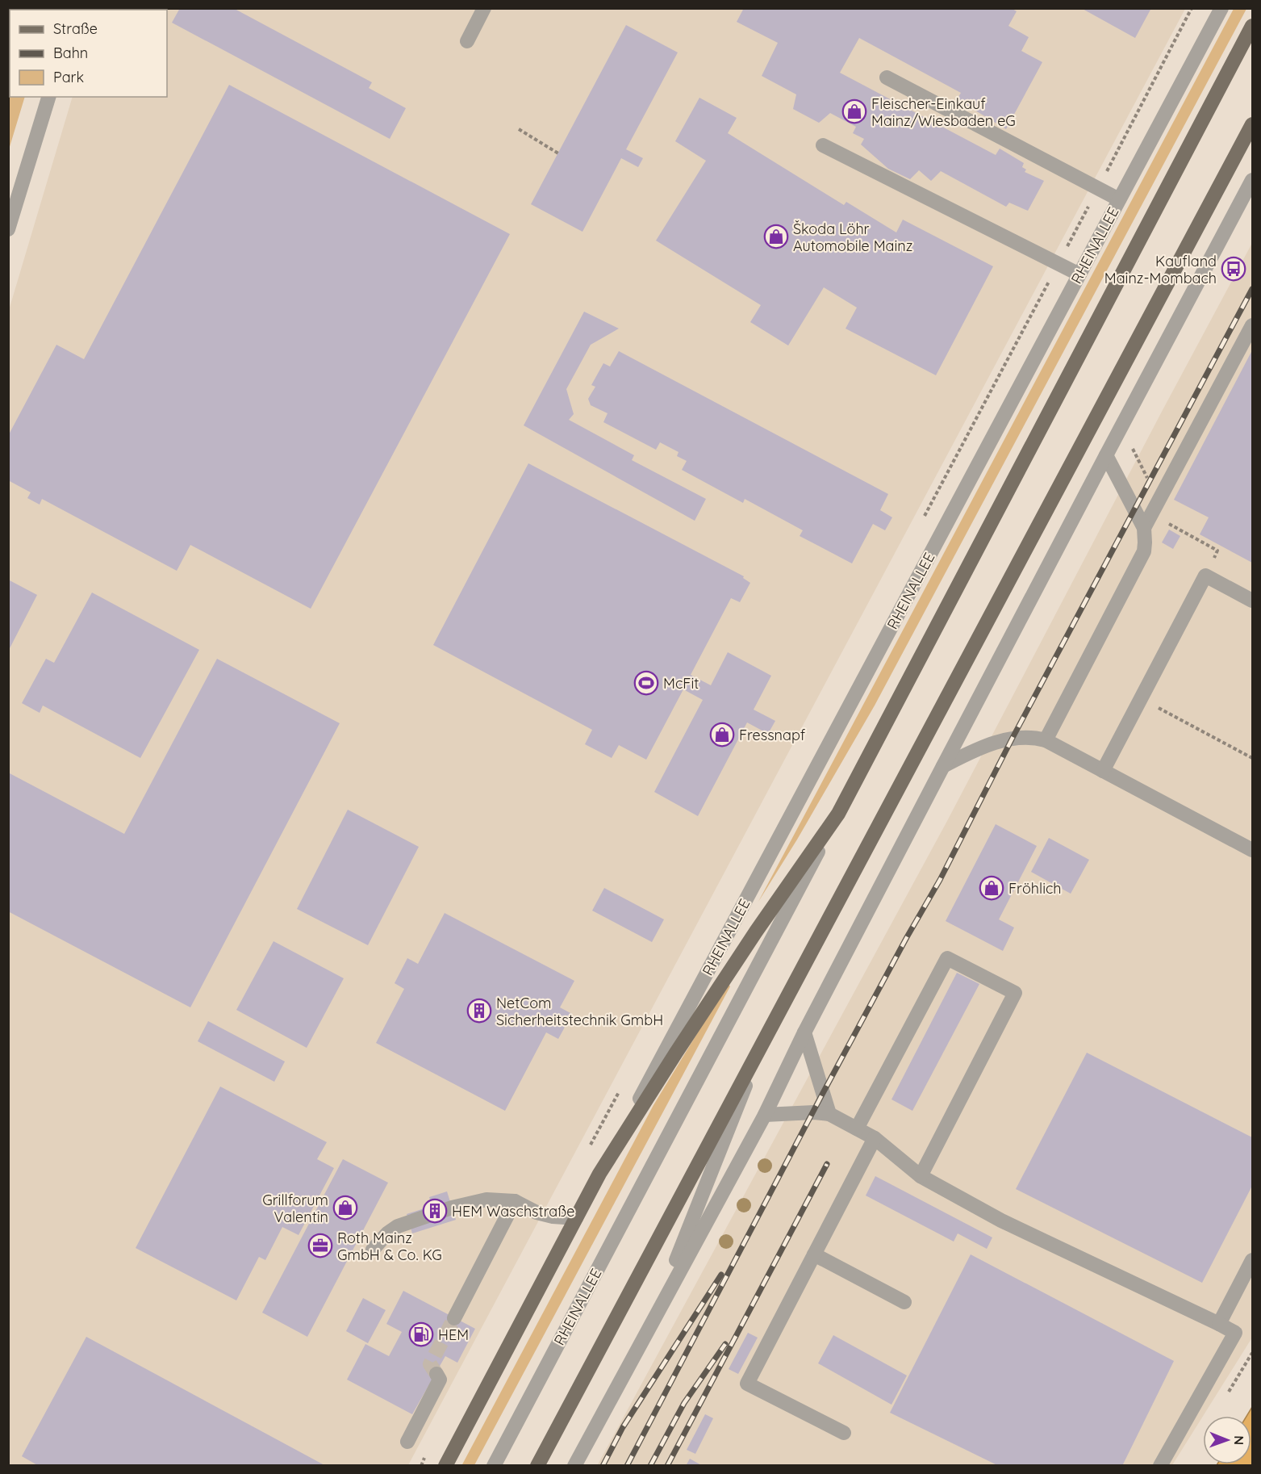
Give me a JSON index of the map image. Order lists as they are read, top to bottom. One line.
{"streets":{"main road":["RHEINALLEE"]},"places":{"shop":["Fleischer-Einkauf Mainz/Wiesbaden eG","Škoda Löhr Automobile Mainz","Fressnapf","Fröhlich","Grillforum Valentin"],"bus stop":["Kaufland Mainz-Mombach"],"sports":["McFit"],"building":["NetCom Sicherheitstechnik GmbH","HEM Waschstraße"],"office":["Roth Mainz GmbH & Co. KG"],"fuel station":["HEM"]},"legend":["Straße","Bahn","Park"],"north":"right"}
